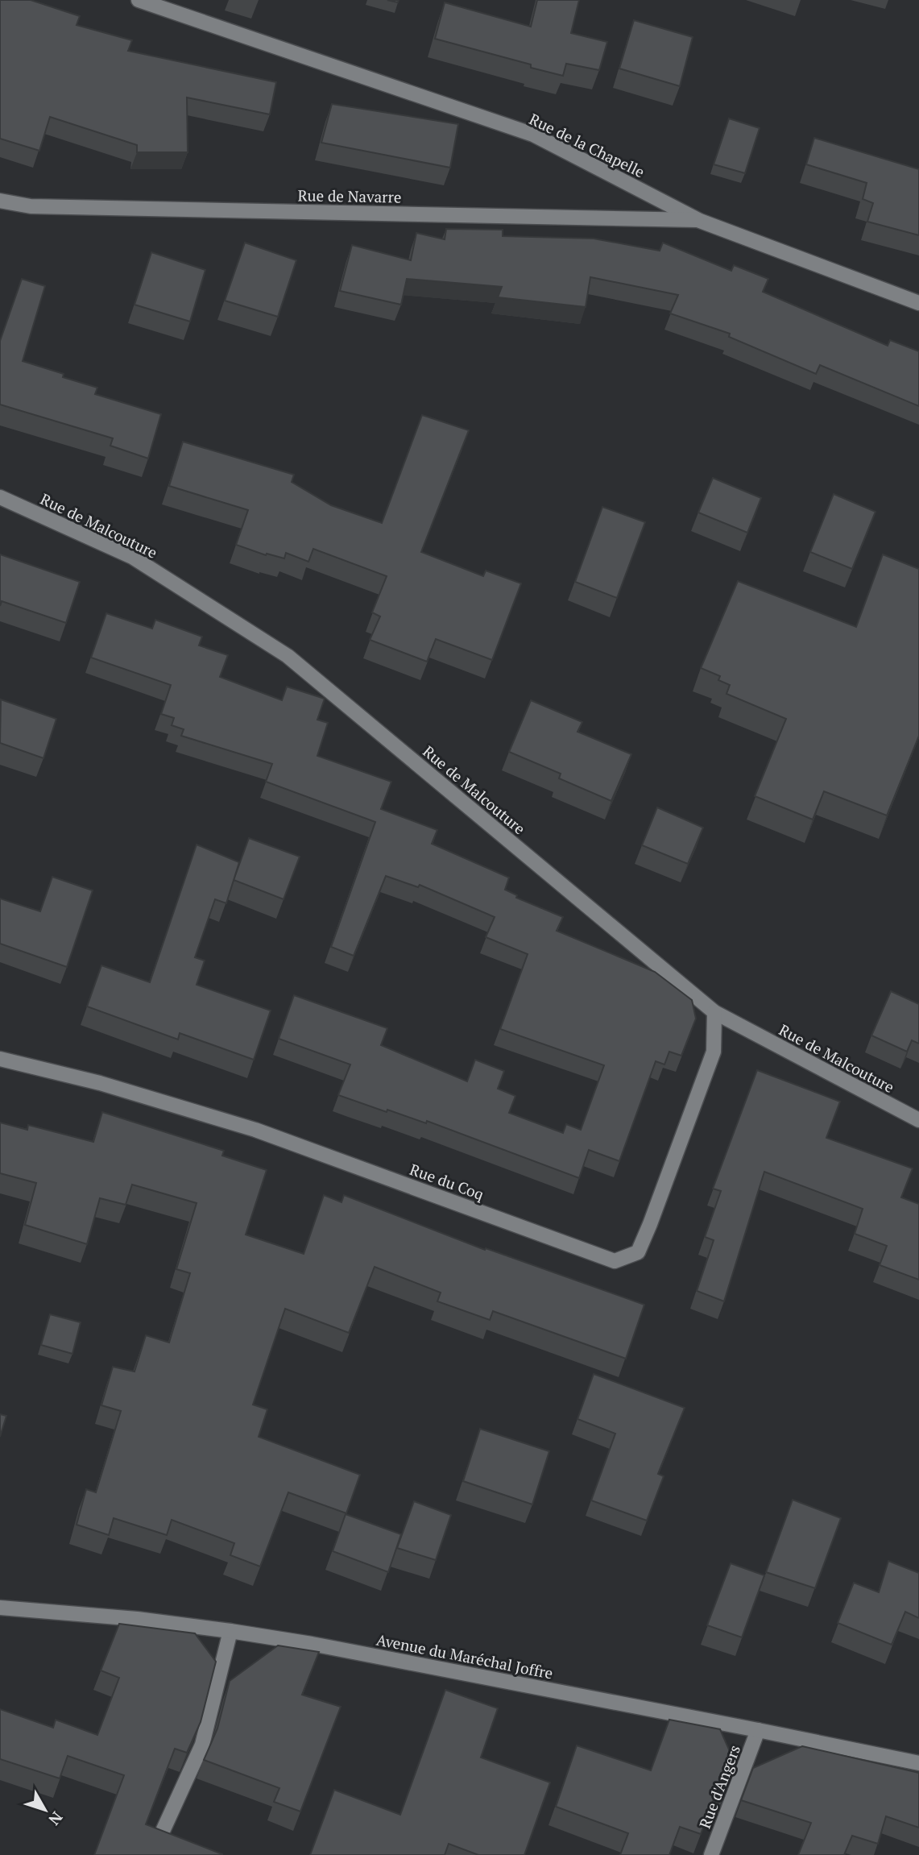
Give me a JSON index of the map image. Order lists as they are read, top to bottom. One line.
{"streets":{"street":["Rue de la Chapelle","Rue de Navarre","Rue de Malcouture","Rue du Coq","Avenue du Maréchal Joffre","Rue d'Angers"]},"crossings":[["Rue de la Chapelle","Rue de Navarre"],["Rue de Malcouture","Rue du Coq"],["Avenue du Maréchal Joffre","Rue d'Angers"]],"north":"bottom right"}
